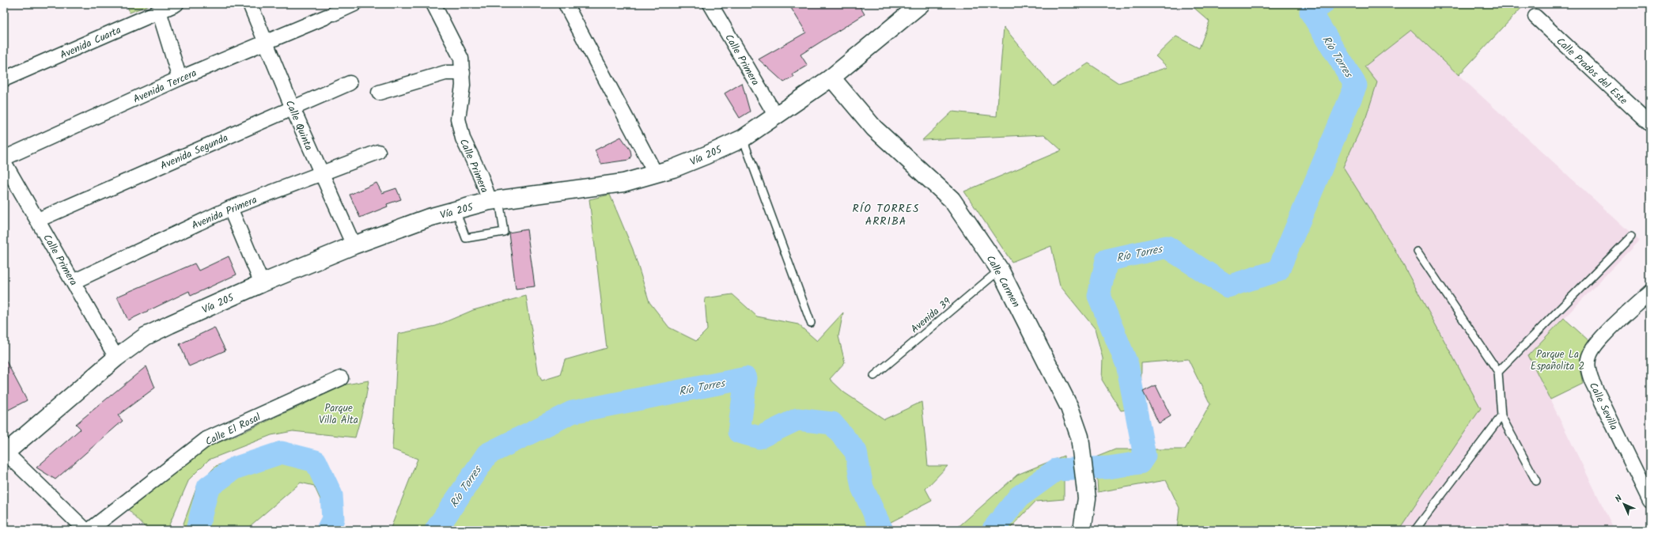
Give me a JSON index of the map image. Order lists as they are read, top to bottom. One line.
{"streets":{"main road":["Vía 205","Calle Carmen"],"street":["Avenida Cuarta","Calle Primera","Calle Prados del Este","Avenida Tercera","Calle Quinta","Avenida Segunda","Avenida Primera","Calle Sevilla","Calle El Rosal"],"lane":["Avenida 39"]},"crossings":[["Calle Primera","Avenida Segunda"],["Calle Primera","Vía 205"],["Calle Primera","Avenida Primera"],["Avenida Tercera","Calle Quinta"],["Calle Quinta","Avenida Segunda"],["Calle Quinta","Vía 205"],["Calle Quinta","Avenida Primera"],["Vía 205","Calle Carmen"],["Calle Carmen","Avenida 39"]],"districts":["RÍO TORRES ARRIBA"],"water":["Río Torres"],"parks":["Parque La Españolita 2","Parque Villa Alta"],"north":"top left"}
